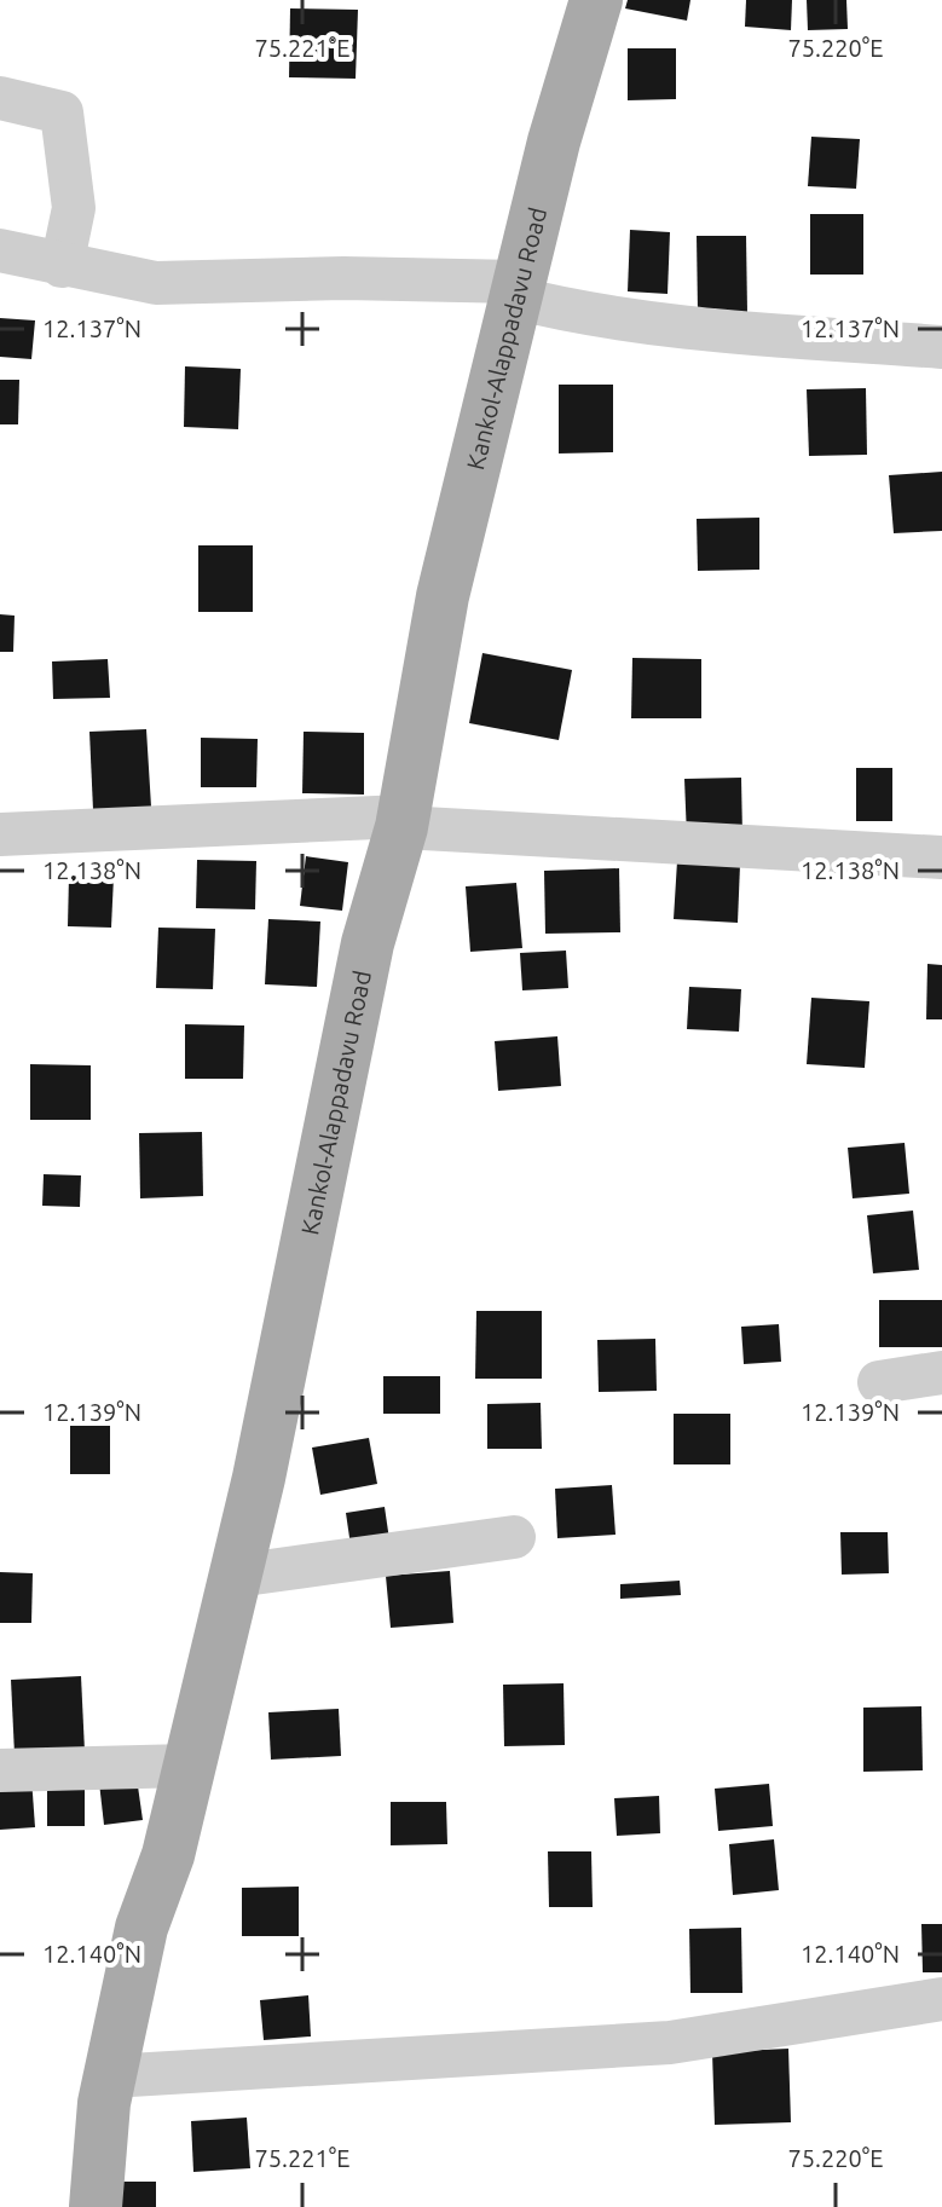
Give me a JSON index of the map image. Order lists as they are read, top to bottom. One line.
{"streets":{"main road":["Kankol-Alappadavu Road"]},"coordinates":["75.221°E","75.220°E","12.137°N","12.138°N","12.139°N","12.140°N"]}
